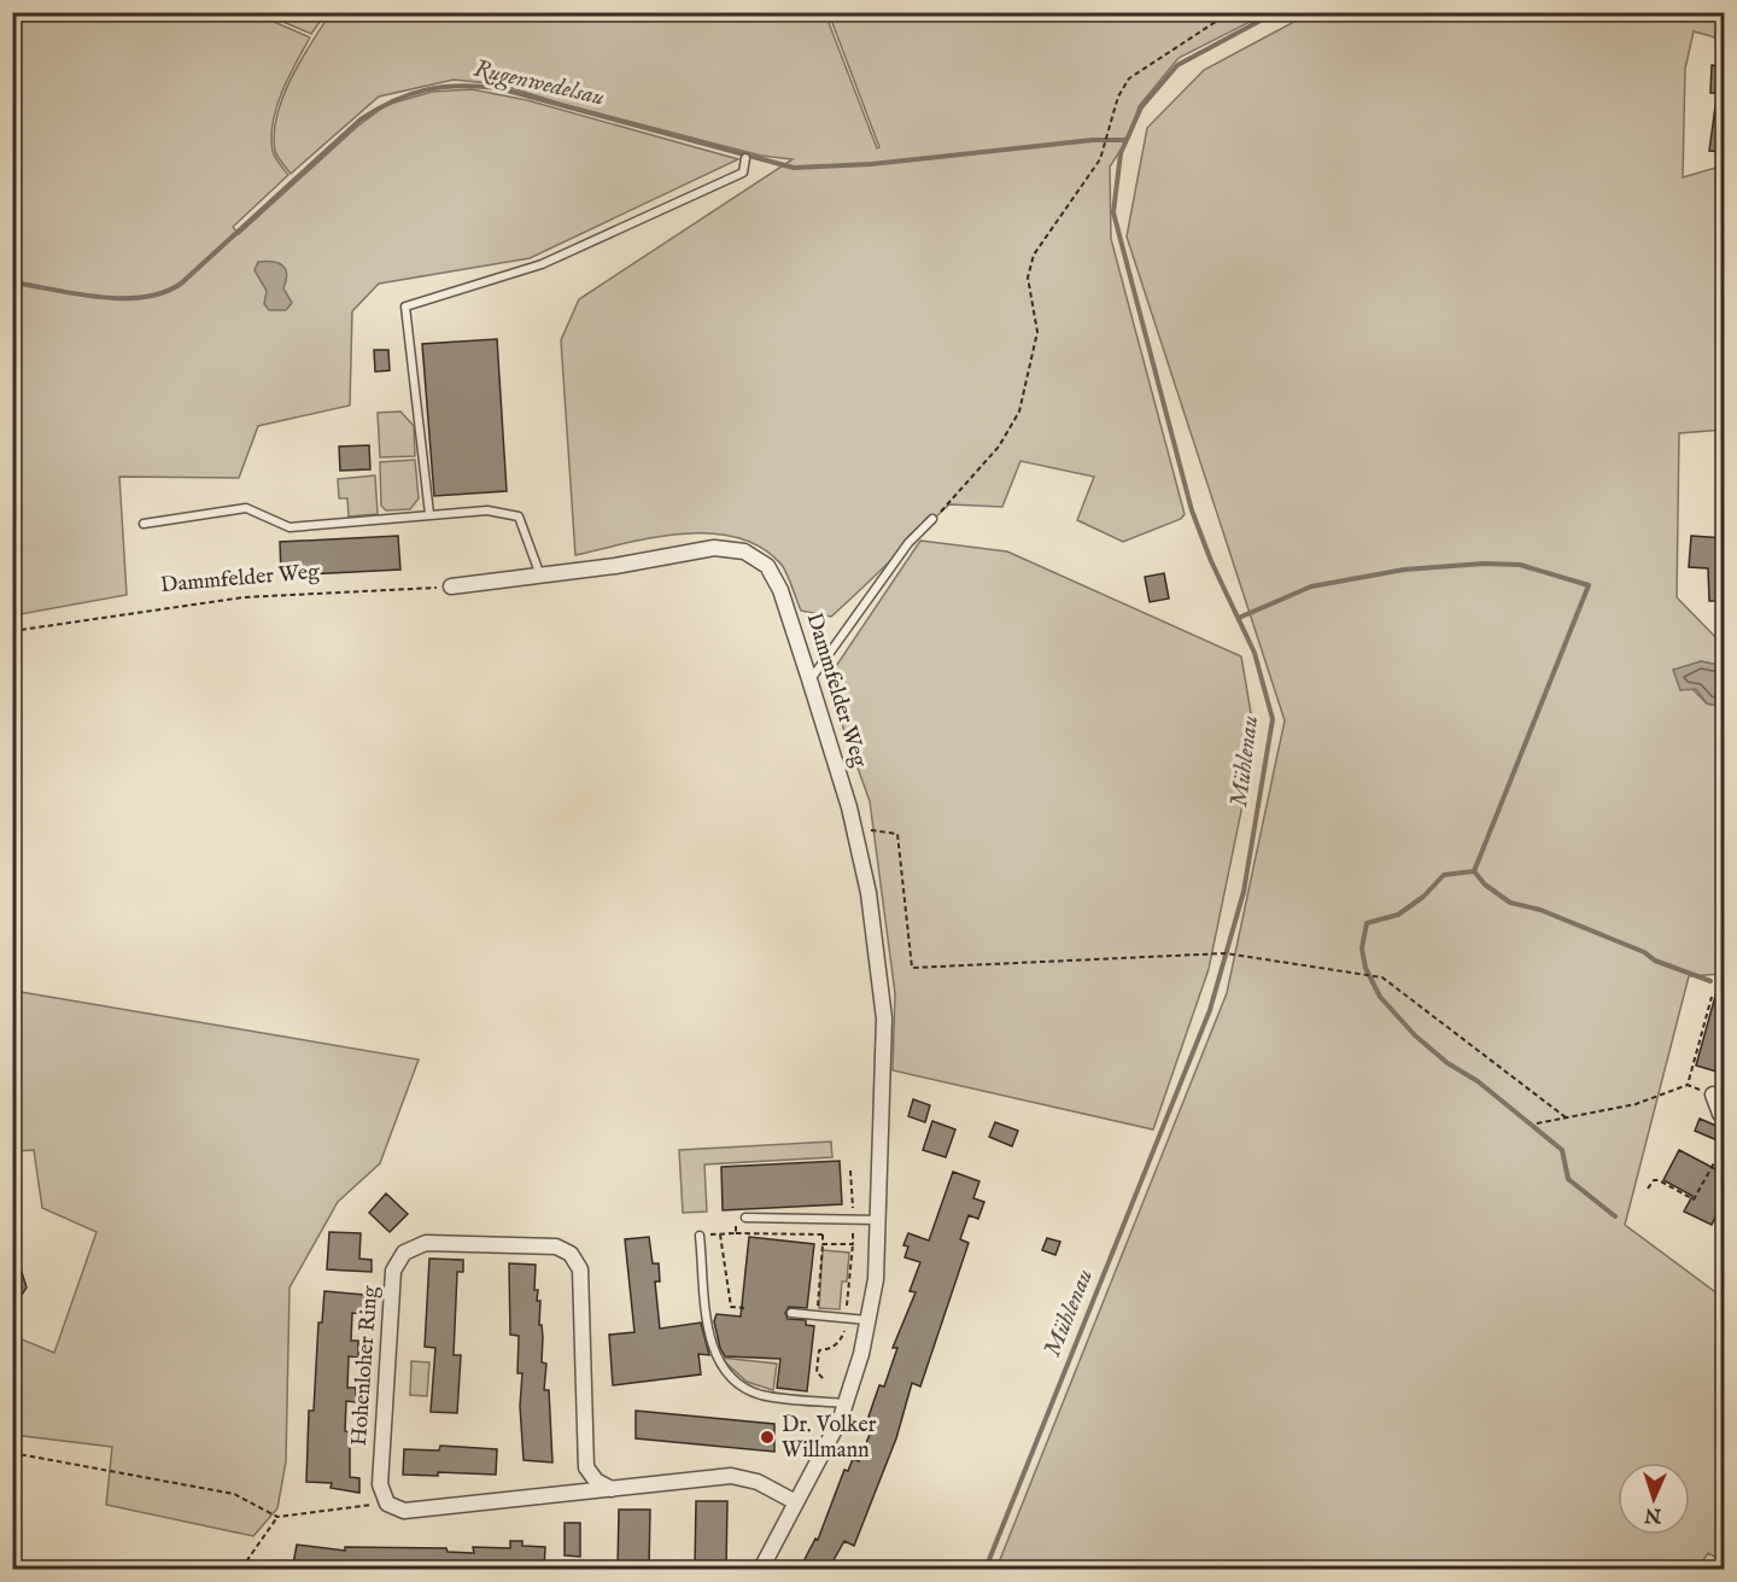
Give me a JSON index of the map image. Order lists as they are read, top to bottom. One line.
{"streets":{"street":["Dammfelder Weg","Hohenloher Ring"]},"water":["Rugenwedelsau","Mühlenau"],"places":["Dr. Volker Willmann"],"north":"bottom"}
